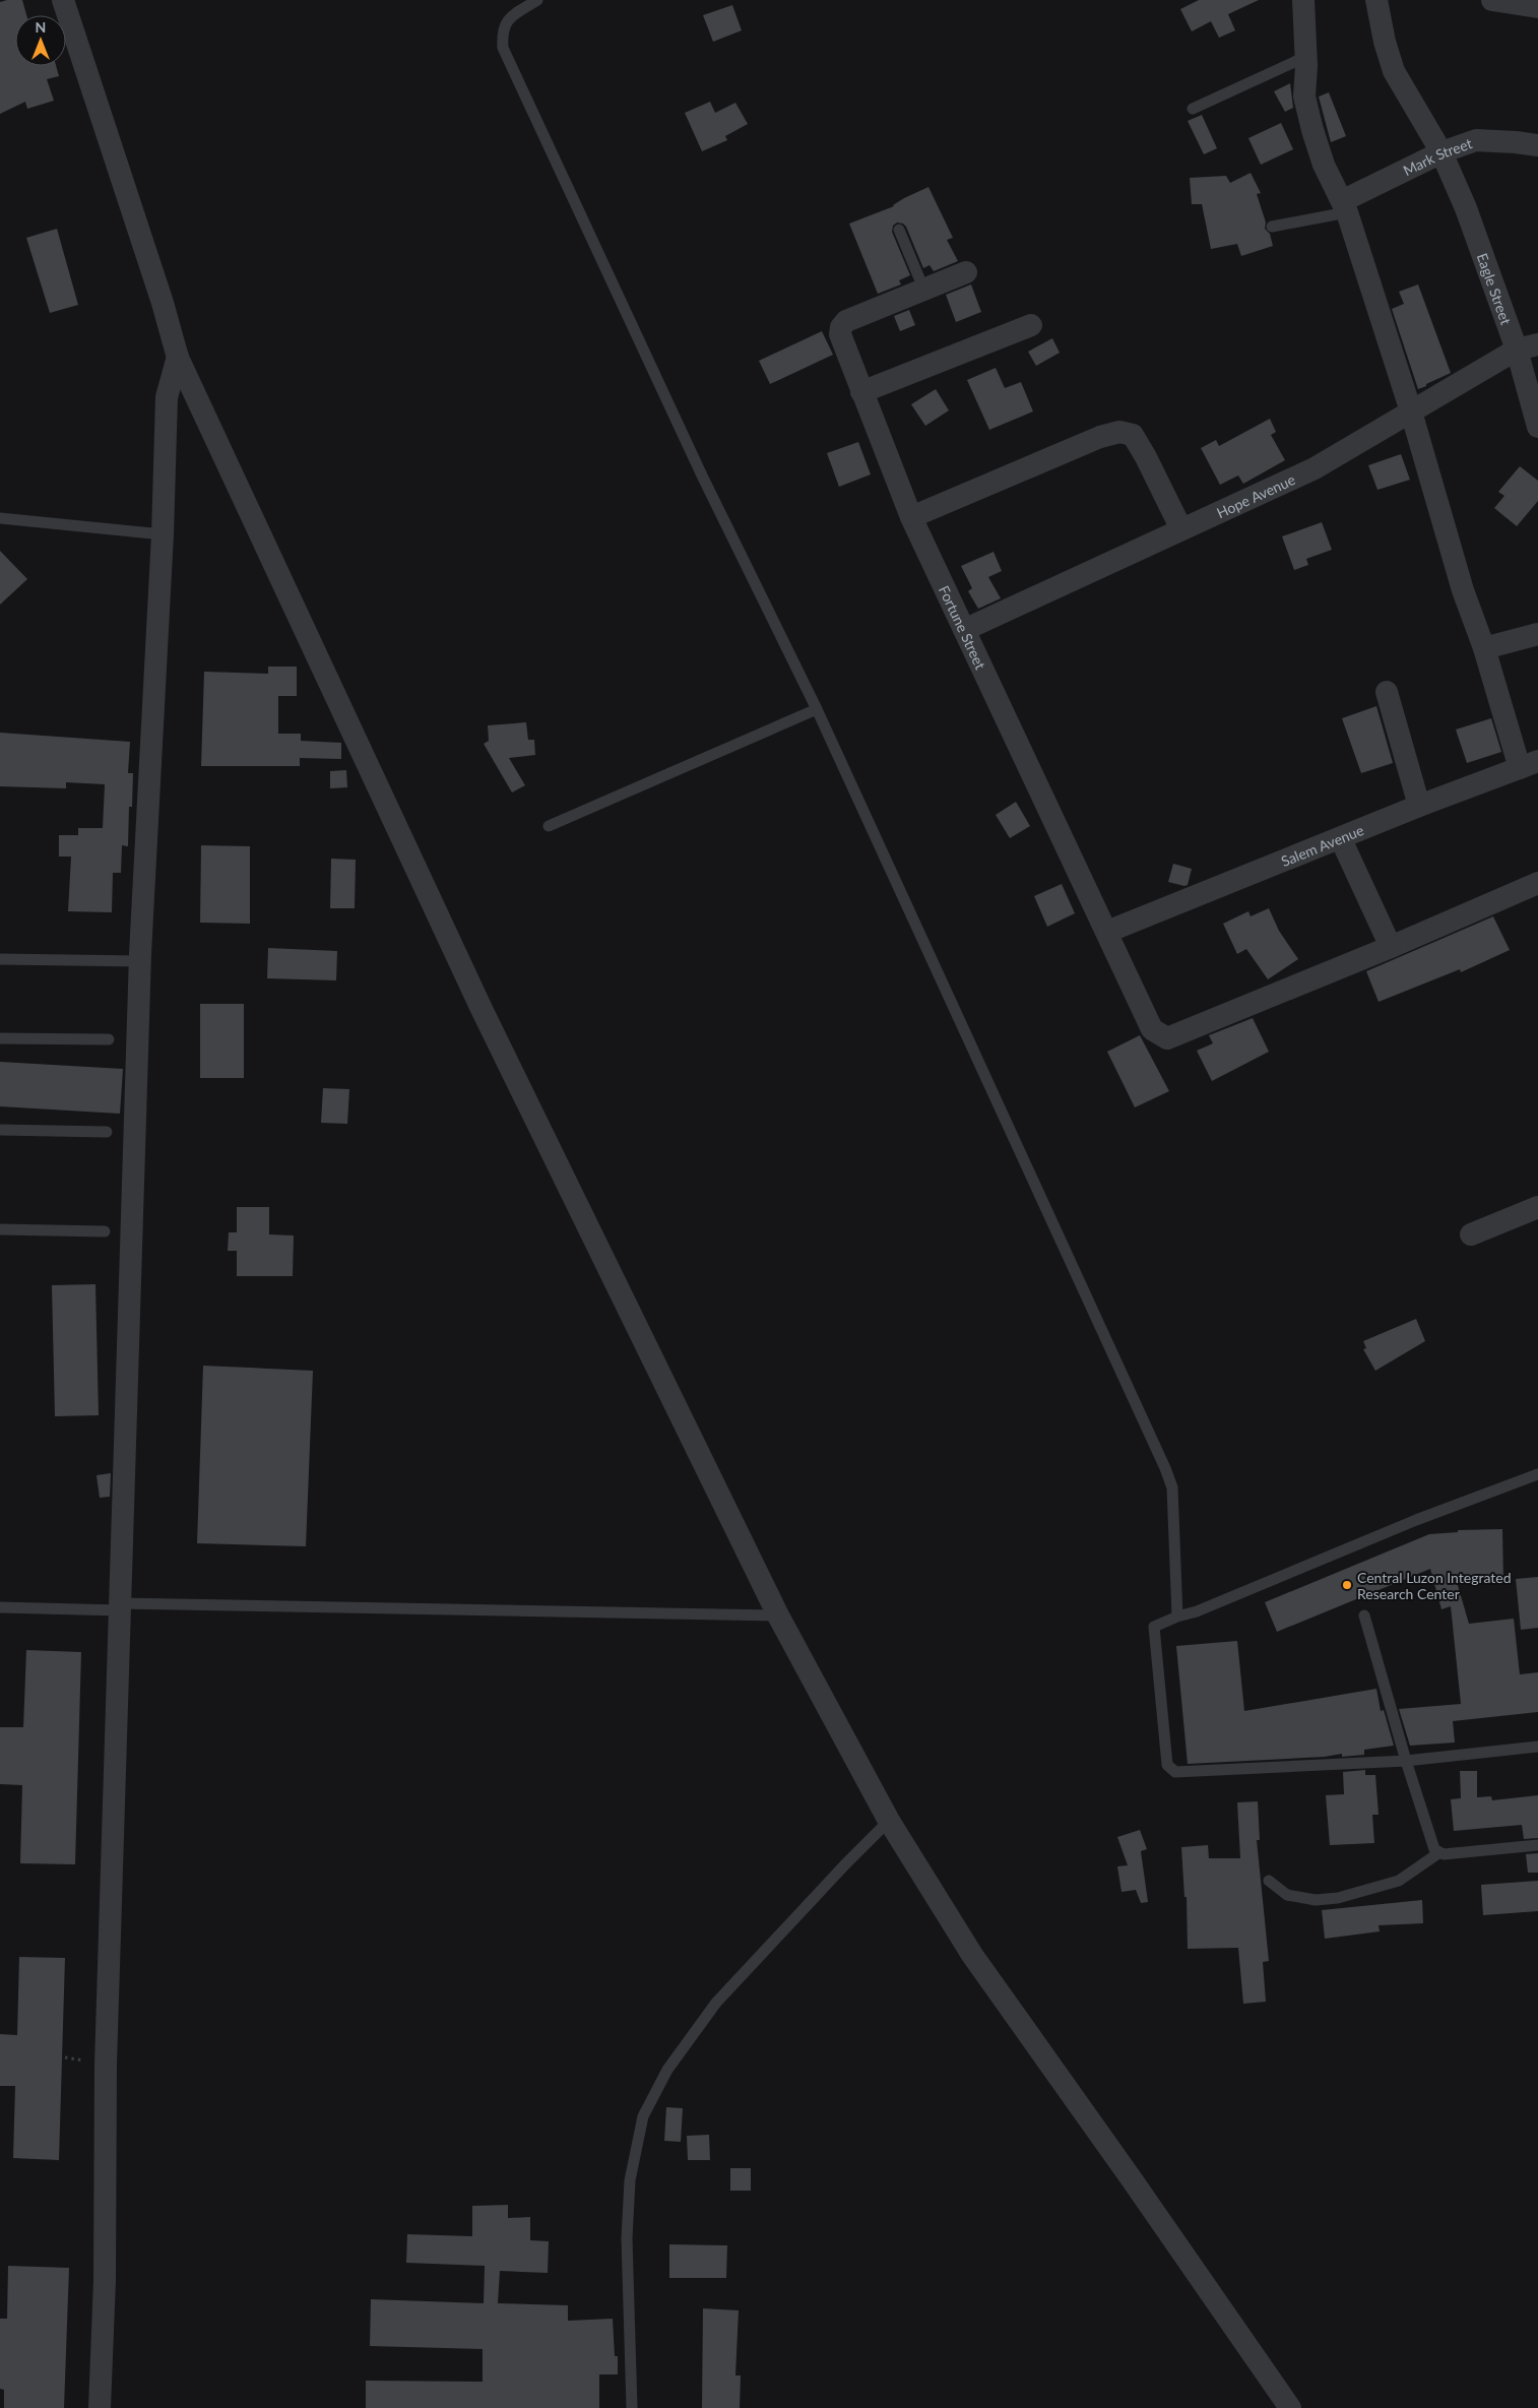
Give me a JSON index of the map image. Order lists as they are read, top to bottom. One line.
{"streets":{"street":["Mark Street","Eagle Street","Hope Avenue","Fortune Street","Salem Avenue"]},"crossings":[["Mark Street","Eagle Street"],["Eagle Street","Hope Avenue"],["Hope Avenue","Fortune Street"],["Fortune Street","Salem Avenue"]],"places":["Central Luzon Integrated Research Center"],"north":"top"}
